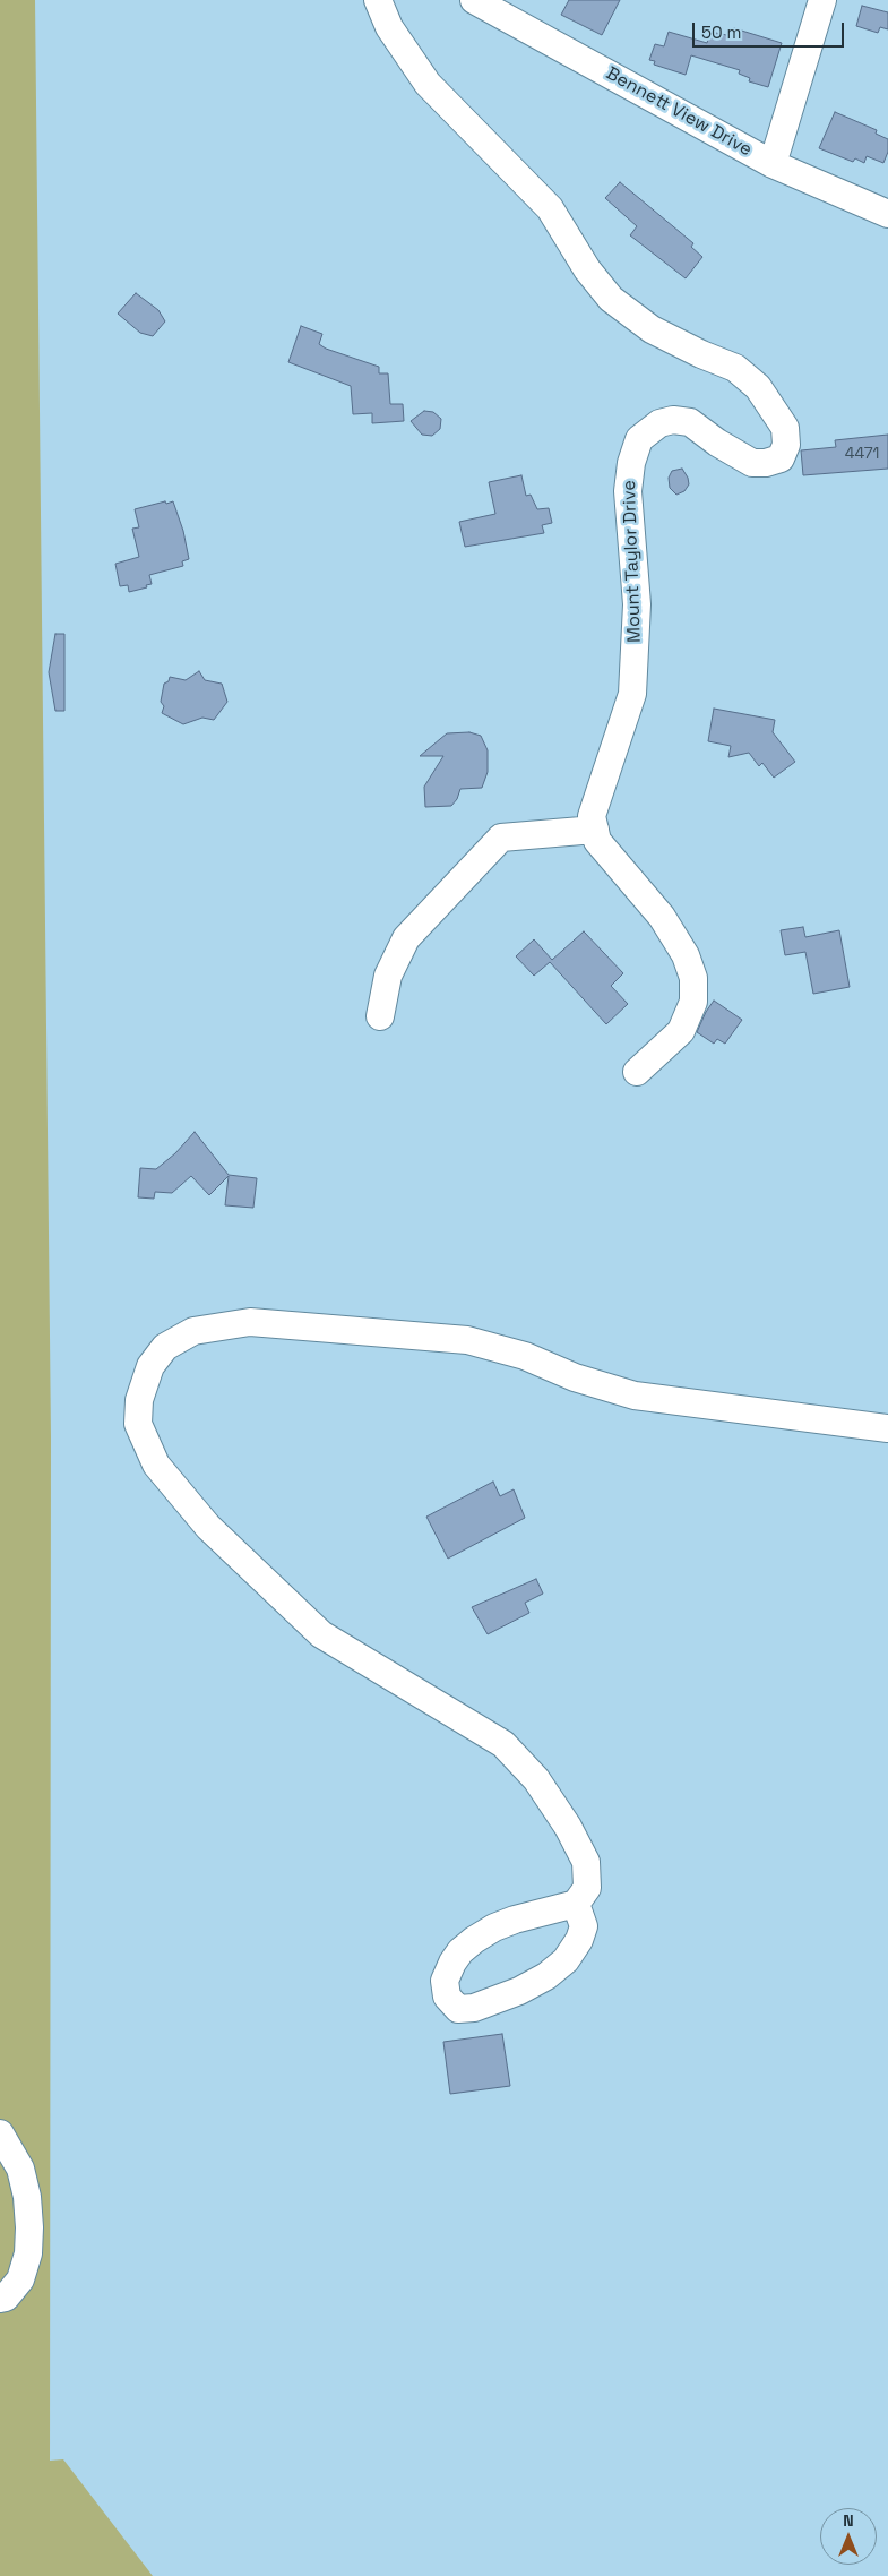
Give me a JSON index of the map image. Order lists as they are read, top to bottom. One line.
{"streets":{"street":["Bennett View Drive","Mount Taylor Drive"]},"house_numbers":["4471"],"scale_bar":"50 m","north":"top"}
